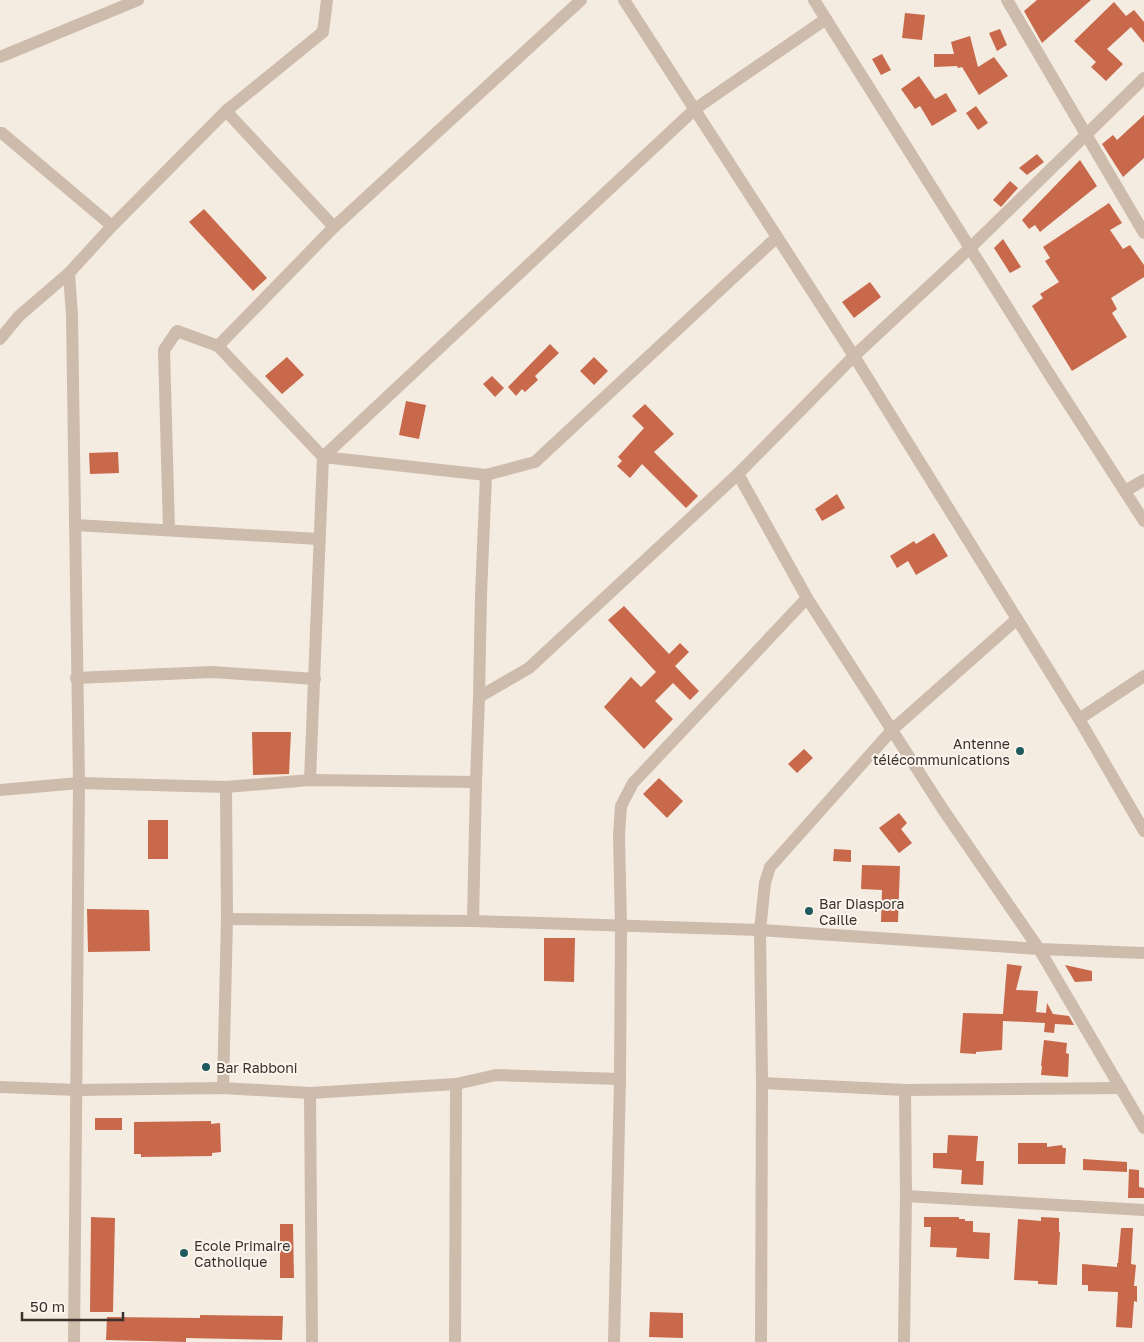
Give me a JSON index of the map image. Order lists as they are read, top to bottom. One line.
{"places":["Antenne télécommunications","Bar Diaspora Caille","Bar Rabboni","Ecole Primaire Catholique"],"scale_bar":"50 m"}
